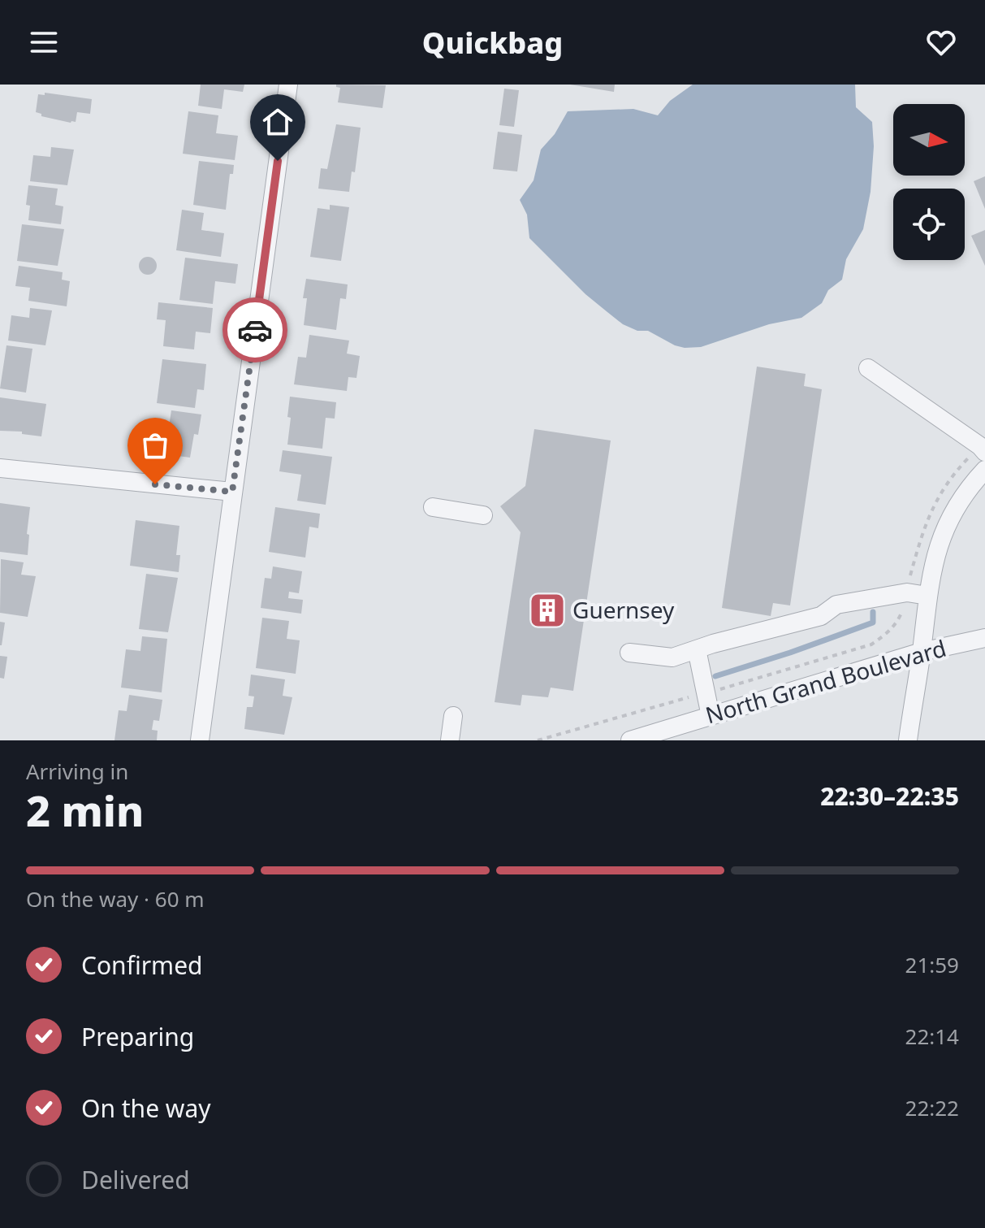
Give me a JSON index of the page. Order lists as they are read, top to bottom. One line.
{"streets":{"street":["North Grand Boulevard"]},"places":{"building":["Guernsey"]},"north":"right","page":{"header":"Quickbag","heading":["2 min","Arriving in","22:30–22:35"],"bar":"On the way · 60 m","list":[["Confirmed","21:59"],["Preparing","22:14"],["On the way","22:22"],"Delivered"]}}
